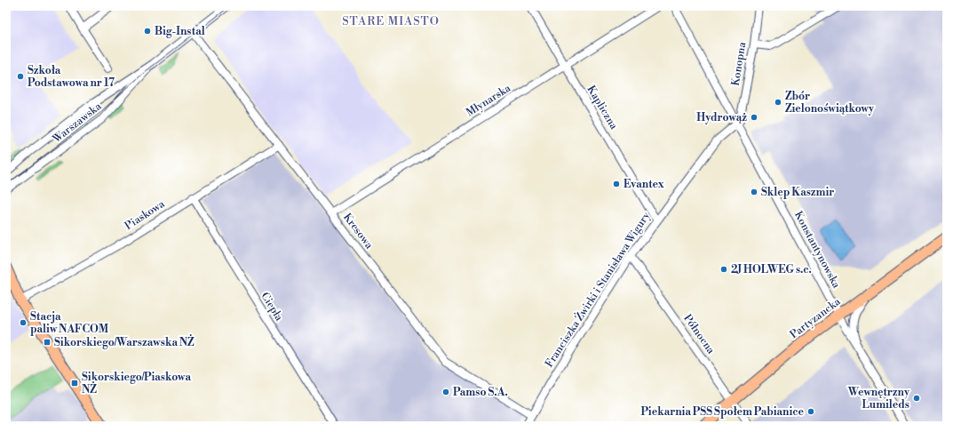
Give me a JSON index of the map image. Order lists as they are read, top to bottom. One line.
{"streets":{"main road":["Partyzancka"],"street":["Konopna","Młynarska","Kapliczna","Warszawska","Piaskowa","Kresowa","Konstantynowska","Franciszka Żwirki i Stanisława Wigury","Ciepła","Północna"]},"crossings":[["Konopna","Konstantynowska"],["Konopna","Franciszka Żwirki i Stanisława Wigury"],["Młynarska","Kapliczna"],["Młynarska","Kresowa"],["Kapliczna","Franciszka Żwirki i Stanisława Wigury"],["Warszawska","Kresowa"],["Piaskowa","Kresowa"],["Piaskowa","Ciepła"],["Kresowa","Franciszka Żwirki i Stanisława Wigury"],["Konstantynowska","Franciszka Żwirki i Stanisława Wigury"],["Konstantynowska","Partyzancka"],["Franciszka Żwirki i Stanisława Wigury","Północna"],["Partyzancka","Północna"]],"districts":["STARE MIASTO"],"places":{"other":["Big-Instal","Szkoła Podstawowa nr 17","Zbór Zielonoświątkowy","Hydrowąż","Evantex","Sklep Kaszmir","2J HOLWEG s.c.","Stacja paliw NAFCOM","Pamso S.A.","Wewnętrzny Lumileds","Piekarnia PSS Społem Pabianice"],"transit":["Sikorskiego/Warszawska NŻ","Sikorskiego/Piaskowa NŻ"]}}
